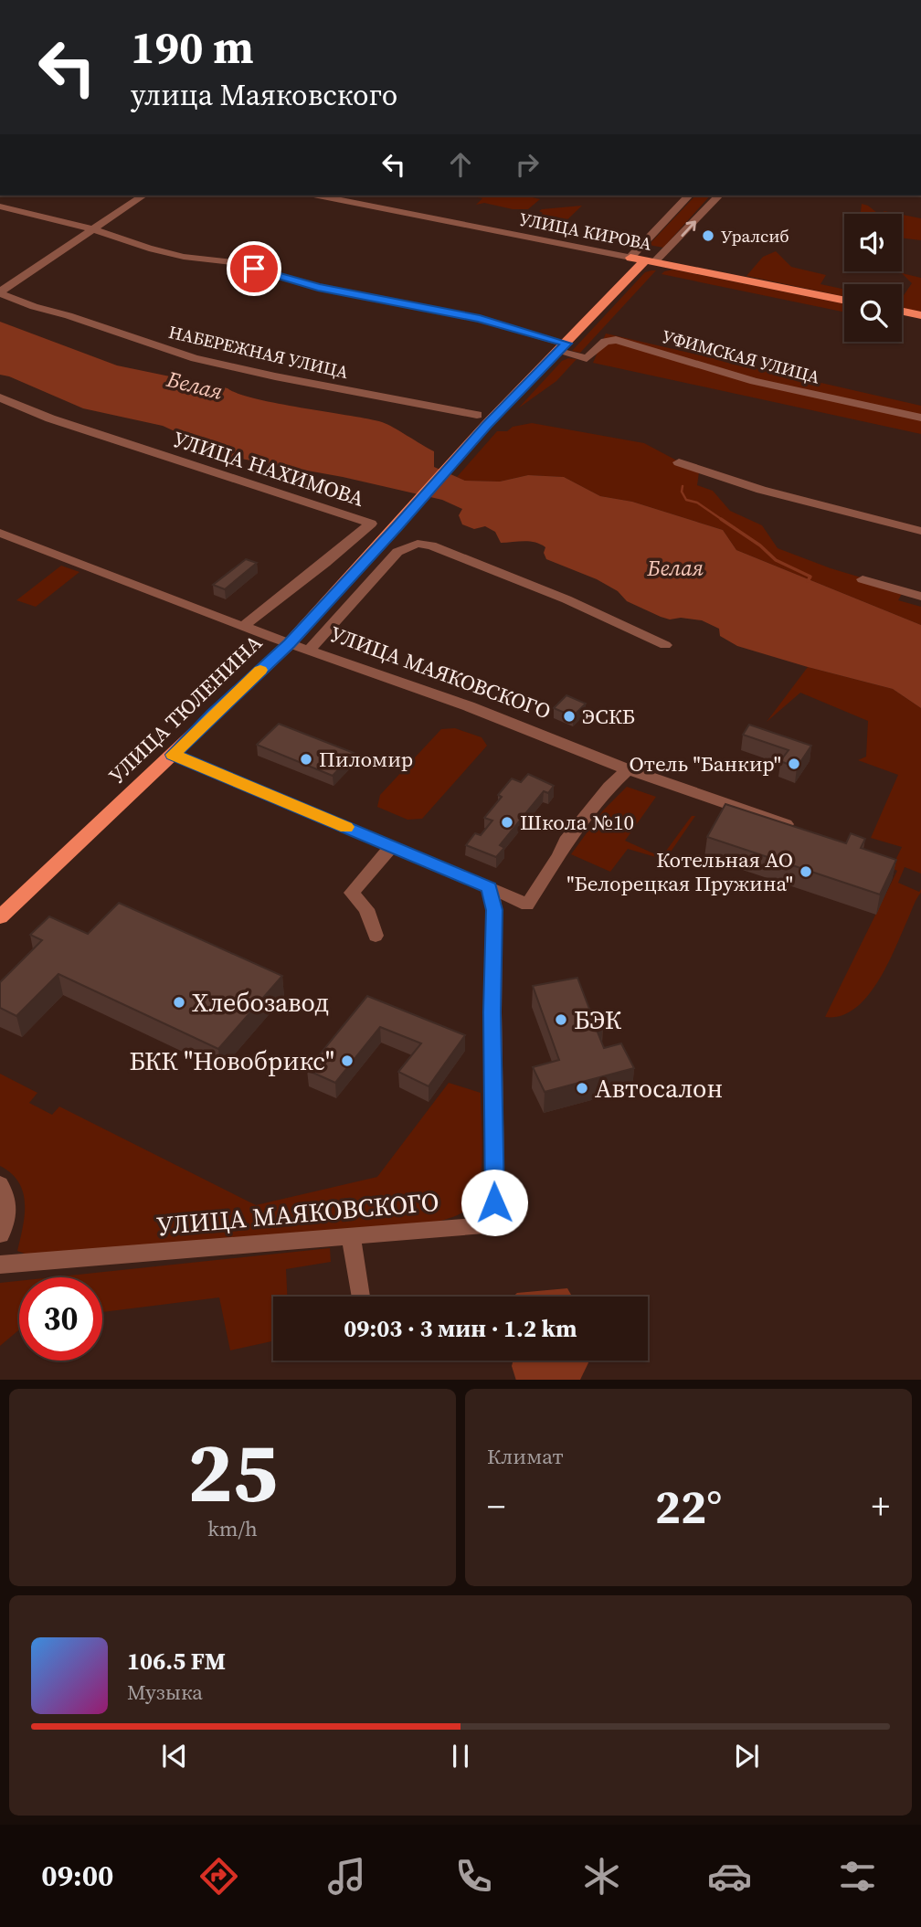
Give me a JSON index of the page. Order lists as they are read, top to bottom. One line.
{"streets":{"main road":["УЛИЦА КИРОВА","УЛИЦА ТЮЛЕНИНА"],"street":["НАБЕРЕЖНАЯ УЛИЦА","УФИМСКАЯ УЛИЦА","УЛИЦА НАХИМОВА","УЛИЦА МАЯКОВСКОГО"]},"crossings":[["УЛИЦА КИРОВА","УЛИЦА ТЮЛЕНИНА"],["НАБЕРЕЖНАЯ УЛИЦА","УЛИЦА ТЮЛЕНИНА"],["УФИМСКАЯ УЛИЦА","УЛИЦА ТЮЛЕНИНА"],["УЛИЦА НАХИМОВА","УЛИЦА МАЯКОВСКОГО"],["УЛИЦА МАЯКОВСКОГО","УЛИЦА ТЮЛЕНИНА"]],"water":["Белая"],"places":["Уралсиб","ЭСКБ","Пиломир","Отель \"Банкир\"","Школа №10","Котельная АО \"Белорецкая Пружина\"","Хлебозавод","БЭК","БКК \"Новобрикс\"","Автосалон"],"page":{"turn":["190 m","улица Маяковского"],"limit":"30","trip":"09:03 · 3 мин · 1.2 km","tile":[["25","km/h"],"Климат"],"heat":["−","22°","+"],"song":["106.5 FM","Музыка"],"tabs":"09:00"}}
